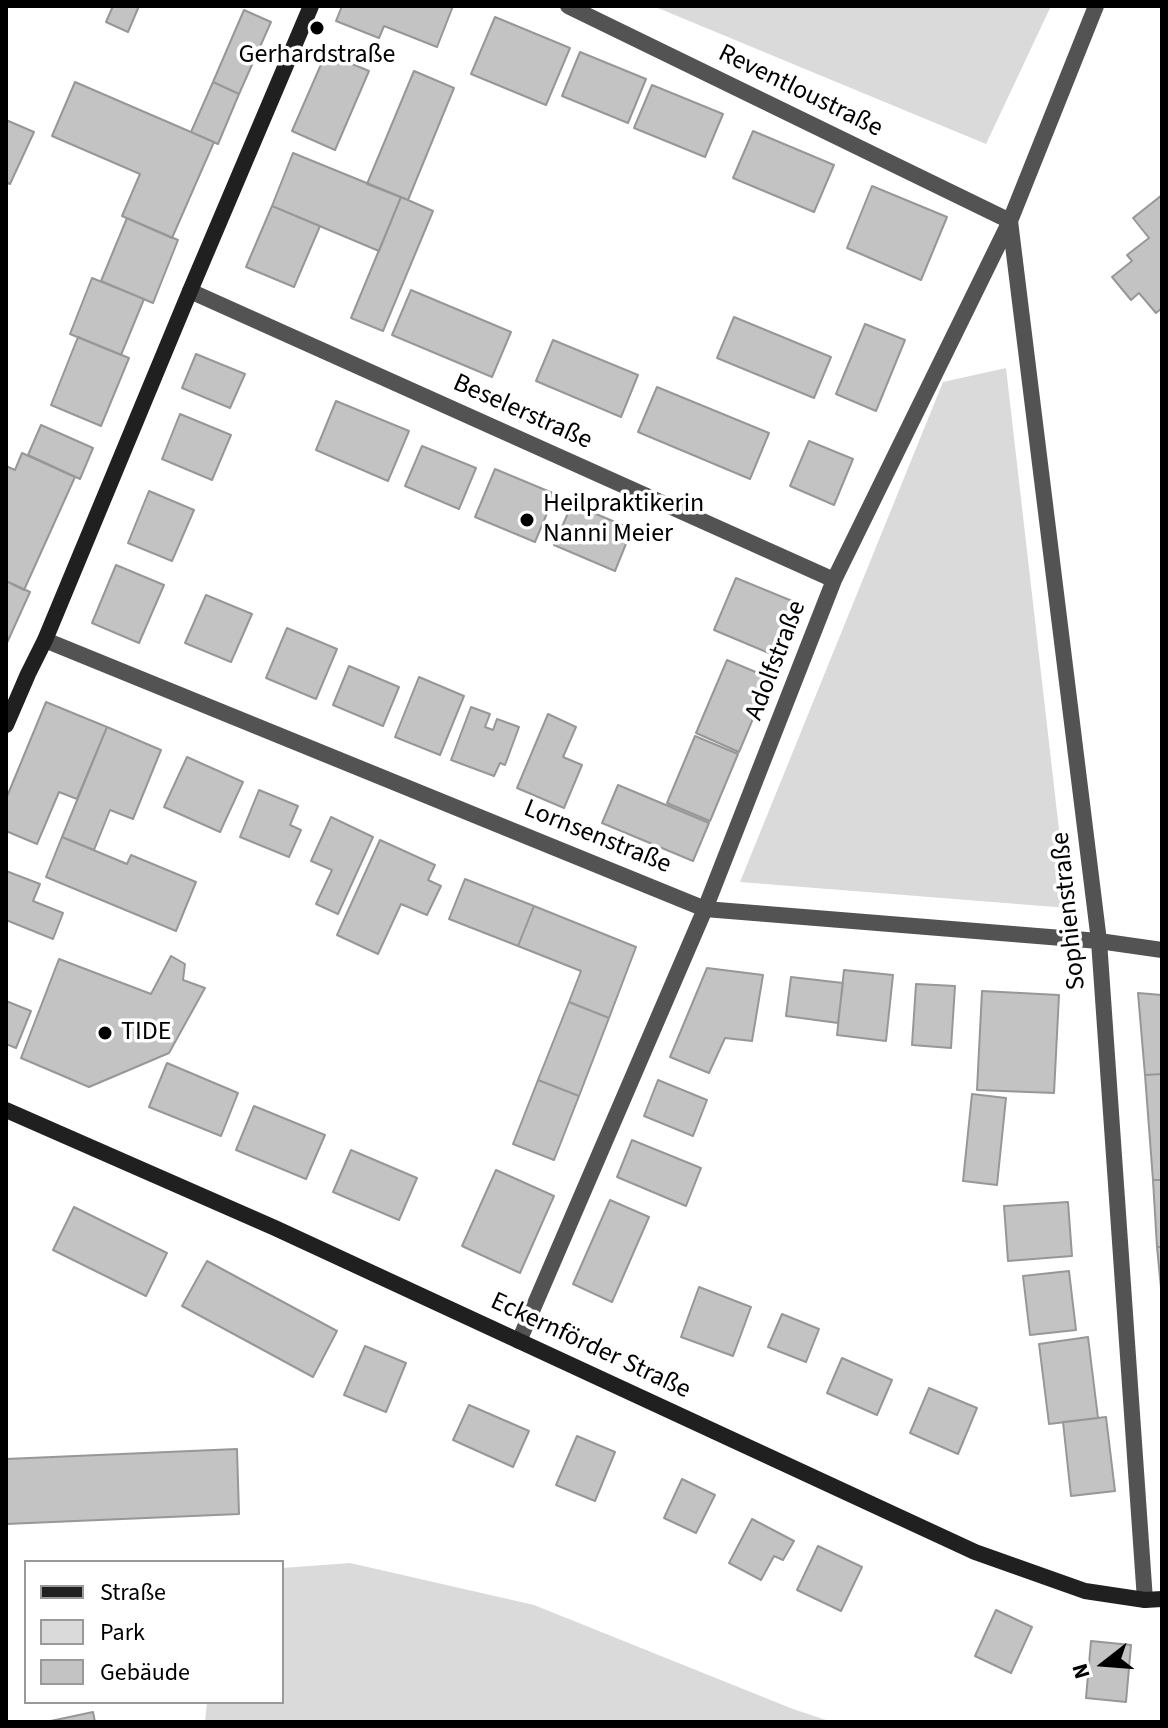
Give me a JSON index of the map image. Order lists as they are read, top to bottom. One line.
{"streets":{"street":["Reventloustraße","Beselerstraße","Adolfstraße","Lornsenstraße","Sophienstraße","Eckernförder Straße"]},"crossings":[["Reventloustraße","Adolfstraße"],["Reventloustraße","Sophienstraße"],["Beselerstraße","Adolfstraße"],["Adolfstraße","Lornsenstraße"],["Adolfstraße","Sophienstraße"],["Adolfstraße","Eckernförder Straße"],["Lornsenstraße","Sophienstraße"],["Sophienstraße","Eckernförder Straße"]],"places":["Gerhardstraße","Heilpraktikerin Nanni Meier","TIDE"],"legend":["Straße","Park","Gebäude"],"north":"left"}
